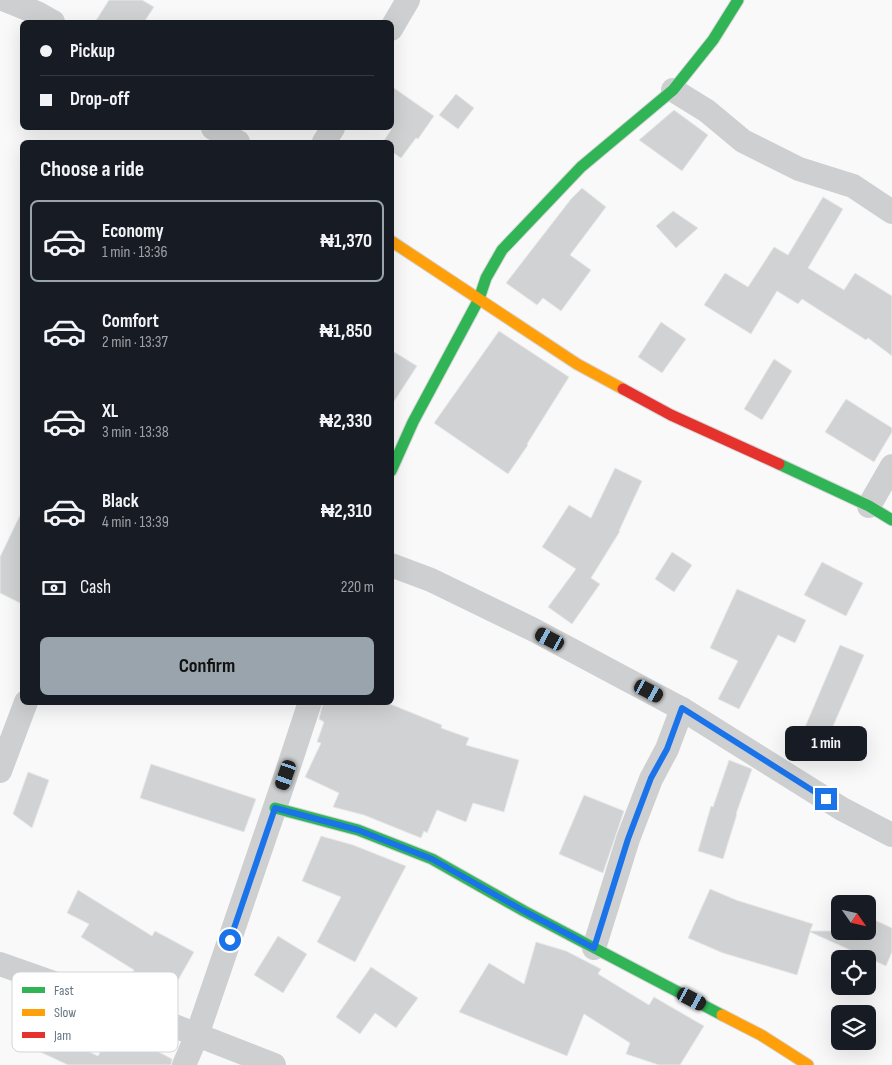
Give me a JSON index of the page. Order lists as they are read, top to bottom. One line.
{"legend":["Fast","Slow","Jam"],"north":"bottom right","page":{"banner":["Pickup","Drop-off"],"heading":"Choose a ride","list":[{"name":"Economy","note":"1 min · 13:36","value":"₦1,370"},{"name":"Comfort","note":"2 min · 13:37","value":"₦1,850"},{"name":"XL","note":"3 min · 13:38","value":"₦2,330"},{"name":"Black","note":"4 min · 13:39","value":"₦2,310"}],"pay":["Cash","220 m"],"buttons":"Confirm","bubble":"1 min"}}
